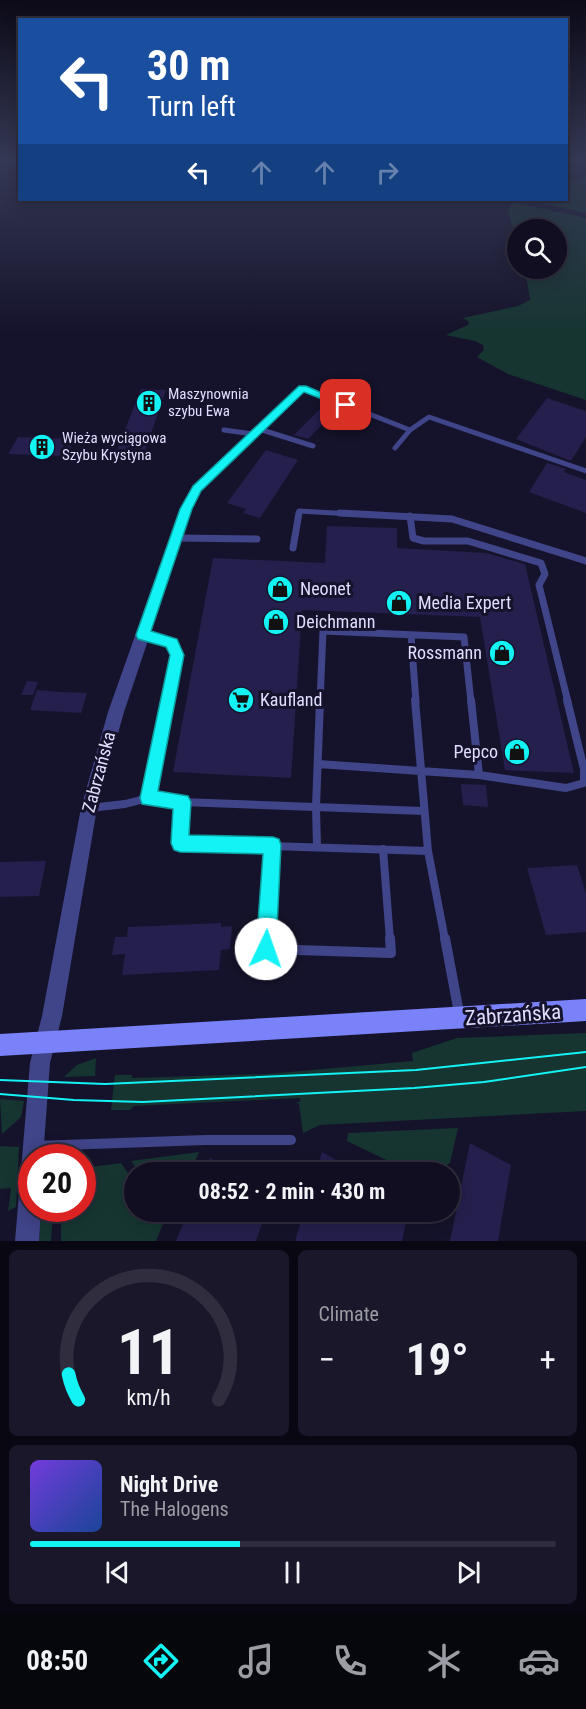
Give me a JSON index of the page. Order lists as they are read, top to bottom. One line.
{"streets":{"main road":["Zabrzańska"]},"places":{"building":["Maszynownia szybu Ewa","Wieża wyciągowa Szybu Krystyna"],"shop":["Neonet","Media Expert","Deichmann","Rossmann","Pepco"],"supermarket":["Kaufland"]},"page":{"turn":["30 m","Turn left"],"limit":"20","trip":"08:52 · 2 min · 430 m","tile":"Climate","heat":["−","19°","+"],"song":["Night Drive","The Halogens"],"tabs":"08:50","gauge":["11","km/h"]}}
